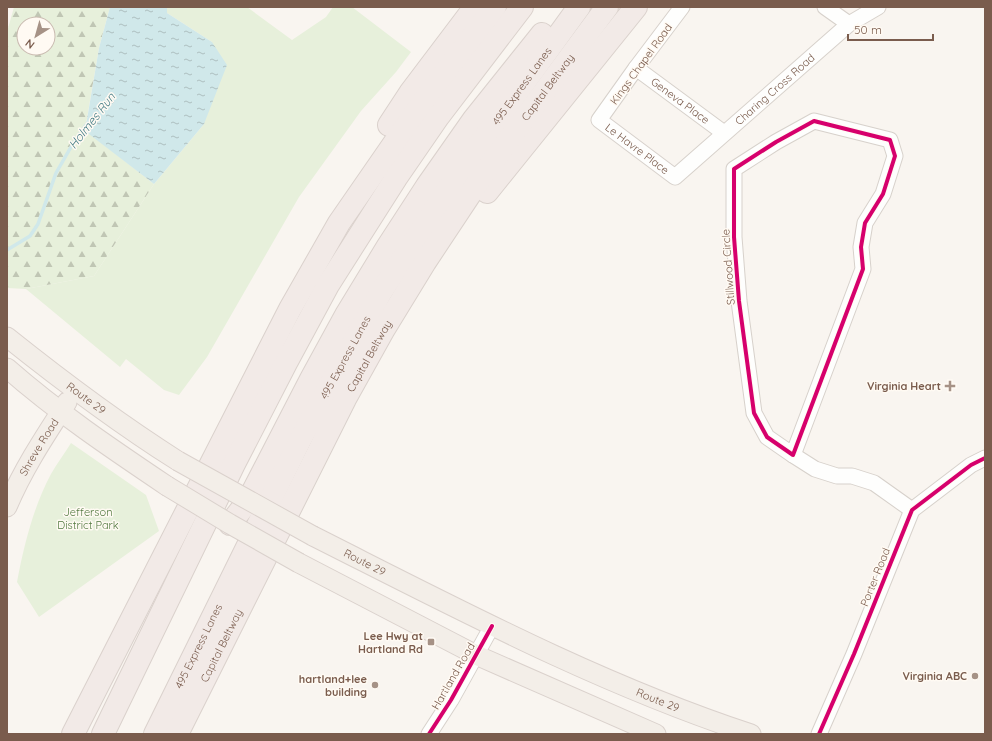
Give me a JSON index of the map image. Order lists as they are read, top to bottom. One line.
{"streets":{"highway":["495 Express Lanes","Capital Beltway"],"main road":["Route 29","Shreve Road"],"street":["Kings Chapel Road","Charing Cross Road","Geneva Place","Le Havre Place","Stillwood Circle","Porter Road","Hartland Road"]},"crossings":[["Kings Chapel Road","Geneva Place"],["Kings Chapel Road","Le Havre Place"],["Charing Cross Road","Geneva Place"],["Charing Cross Road","Le Havre Place"],["Stillwood Circle","Porter Road"],["Route 29","Shreve Road"],["Route 29","Hartland Road"]],"water":["Holmes Run"],"parks":["Jefferson District Park"],"places":{"health":["Virginia Heart"],"transit":["Lee Hwy at Hartland Rd"],"other":["Virginia ABC","hartland+lee building"]},"scale_bar":"50 m","north":"bottom left"}
